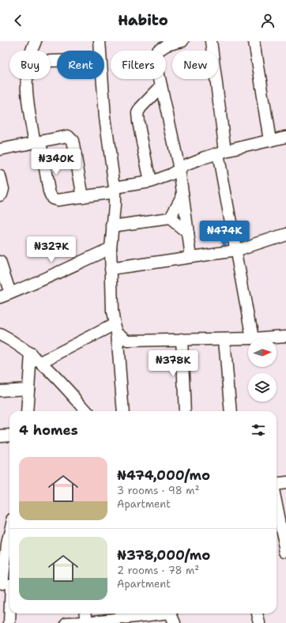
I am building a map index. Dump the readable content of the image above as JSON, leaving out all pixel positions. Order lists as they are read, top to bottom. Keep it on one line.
{"north":"right","page":{"header":"Habito","chip":["Buy","Rent","Filters","New"],"price":["₦340K","₦474K","₦327K","₦378K"],"heading":"4 homes","list":[{"name":"₦474,000/mo","note":"3 rooms · 98 m² · Apartment"},{"name":"₦378,000/mo","note":"2 rooms · 78 m² · Apartment"}]}}
